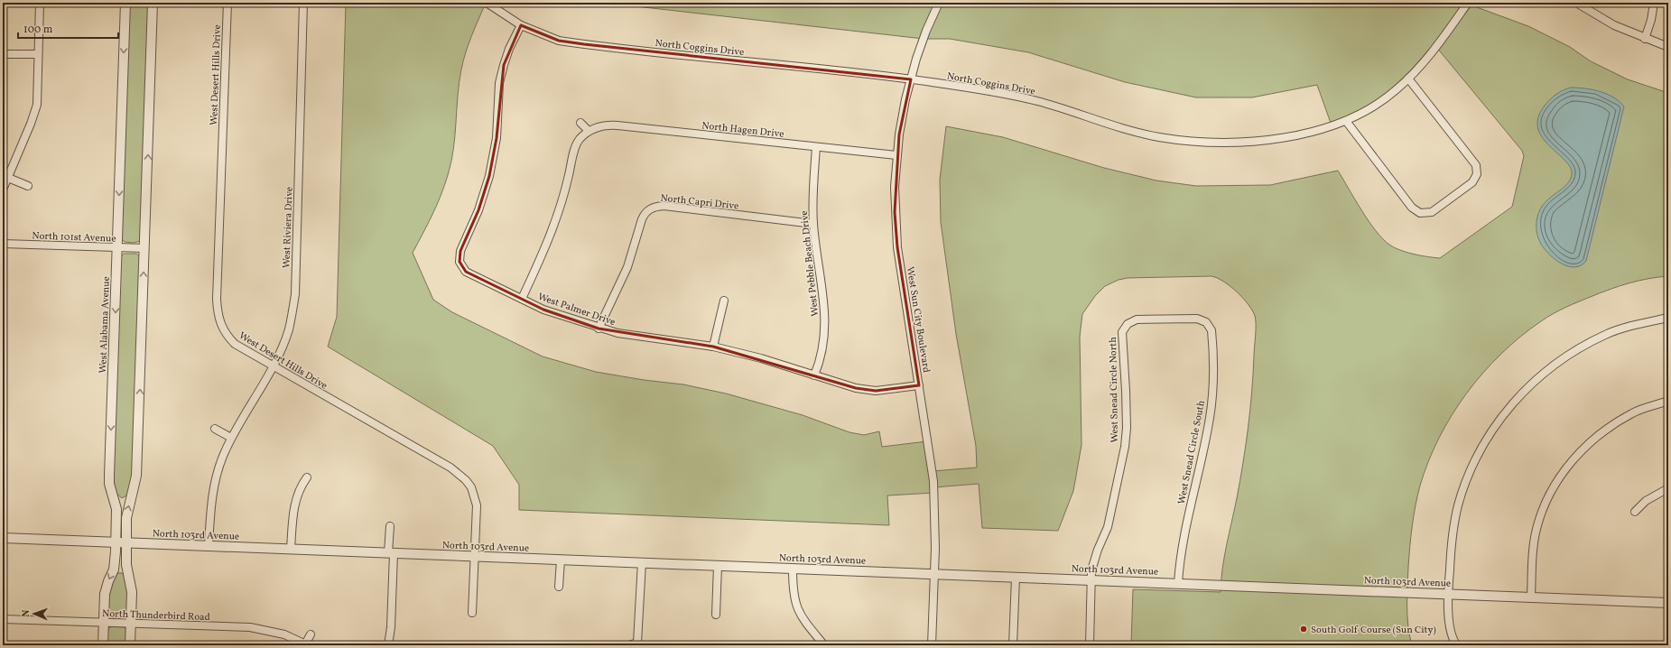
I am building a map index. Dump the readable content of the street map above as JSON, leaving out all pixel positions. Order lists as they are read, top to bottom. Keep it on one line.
{"streets":{"street":["North Coggins Drive","West Desert Hills Drive","North Hagen Drive","North Capri Drive","West Riviera Drive","North 101st Avenue","West Pebble Beach Drive","West Palmer Drive","West Sun City Boulevard","West Alabama Avenue","West Snead Circle North","West Snead Circle South","North 103rd Avenue","North Thunderbird Road"]},"crossings":[["North Coggins Drive","West Palmer Drive"],["North Coggins Drive","West Sun City Boulevard"],["West Desert Hills Drive","West Riviera Drive"],["West Desert Hills Drive","North 103rd Avenue"],["North Hagen Drive","West Pebble Beach Drive"],["North Hagen Drive","West Sun City Boulevard"],["North Capri Drive","West Pebble Beach Drive"],["North Capri Drive","West Palmer Drive"],["West Riviera Drive","North 103rd Avenue"],["North 101st Avenue","West Alabama Avenue"],["West Pebble Beach Drive","West Palmer Drive"],["West Palmer Drive","West Sun City Boulevard"],["West Sun City Boulevard","North 103rd Avenue"],["West Alabama Avenue","North 103rd Avenue"],["West Alabama Avenue","North Thunderbird Road"],["West Snead Circle North","West Snead Circle South"],["West Snead Circle North","North 103rd Avenue"],["West Snead Circle South","North 103rd Avenue"]],"places":["South Golf Course (Sun City)"],"scale_bar":"100 m","north":"left"}
